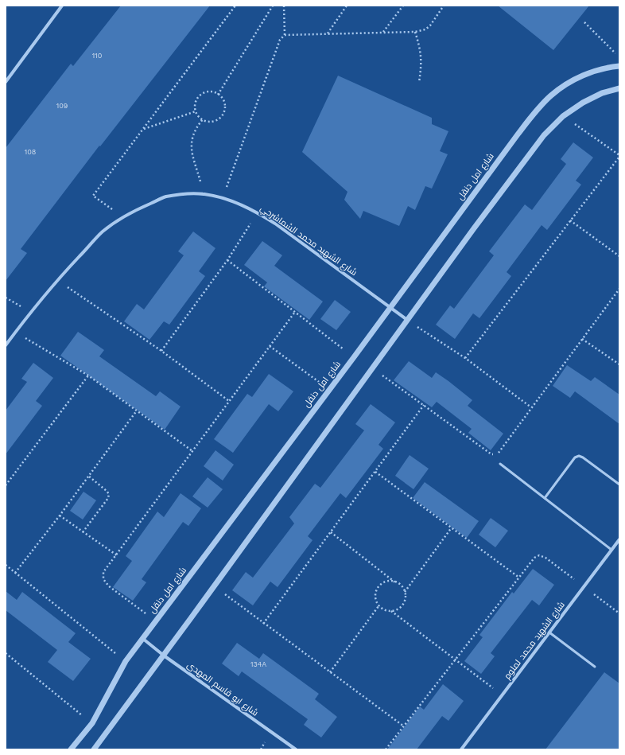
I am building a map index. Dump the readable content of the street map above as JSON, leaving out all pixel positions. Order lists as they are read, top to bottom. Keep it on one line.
{"streets":{"street":["شارع امل دنقل","شارع الشهيد محمد الشماشرجي","شارع الشهيد محمد لملوم","شارع ابو قاسم المهدى"]},"crossings":[["شارع امل دنقل","شارع الشهيد محمد الشماشرجي"],["شارع امل دنقل","شارع ابو قاسم المهدى"]],"house_numbers":["110","109","108","134A"]}
